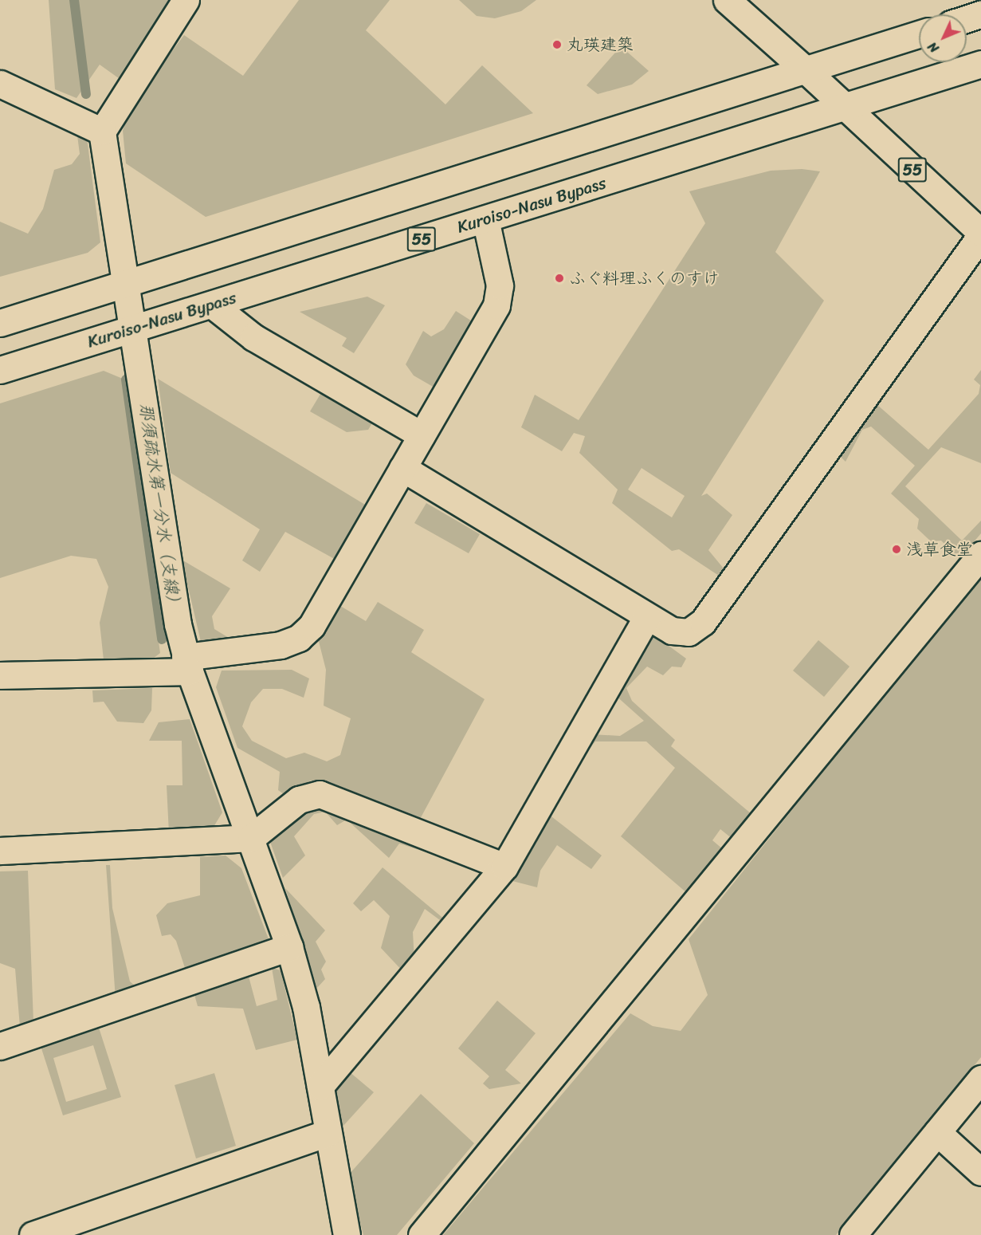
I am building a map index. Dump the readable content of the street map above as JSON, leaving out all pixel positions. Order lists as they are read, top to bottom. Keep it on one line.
{"streets":{"street":["55","Kuroiso-Nasu Bypass"]},"crossings":[["55","Kuroiso-Nasu Bypass"]],"water":["那須疏水第一分水（支線）"],"places":["丸瑛建築","ふぐ料理ふくのすけ","浅草食堂"],"north":"bottom left"}
